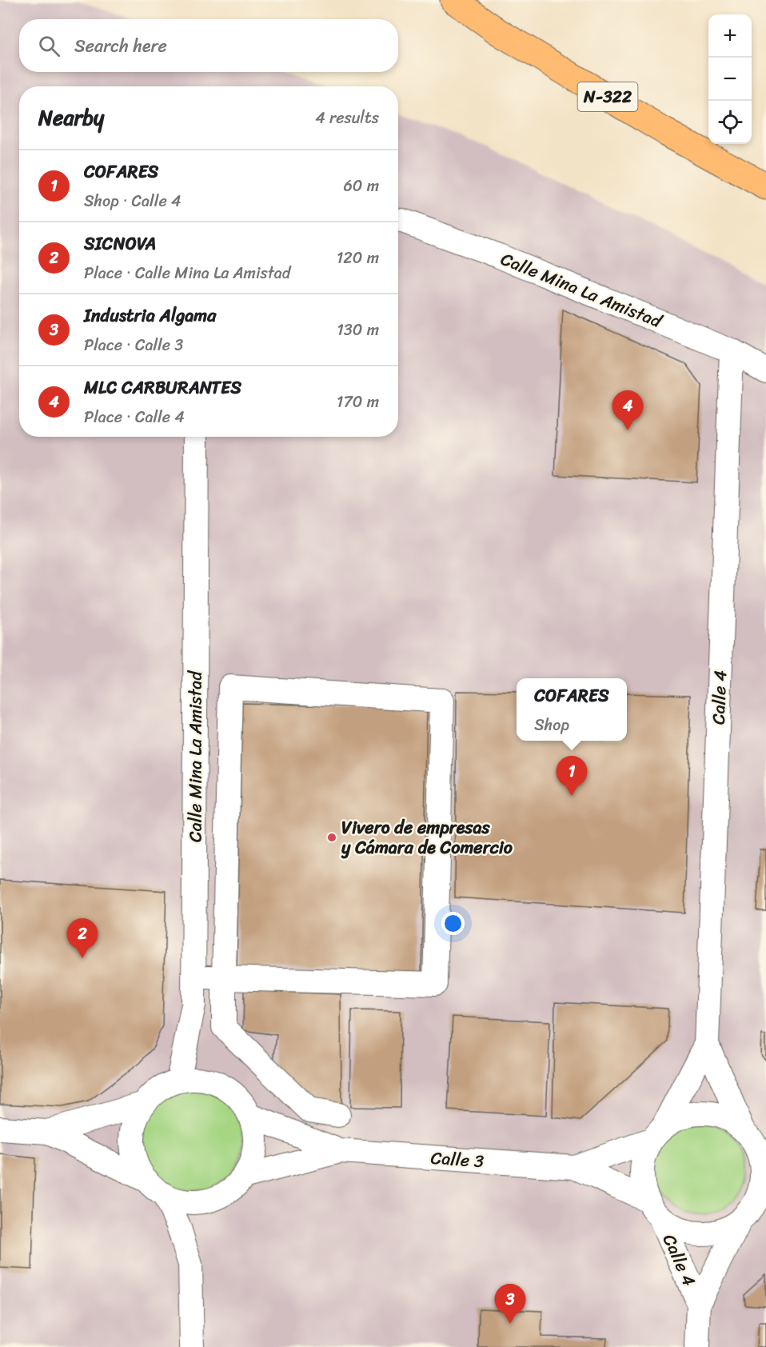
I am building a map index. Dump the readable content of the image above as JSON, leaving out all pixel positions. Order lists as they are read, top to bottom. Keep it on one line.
{"streets":{"highway":["N-322"],"street":["Calle Mina La Amistad","Calle 4","Calle 3"]},"crossings":[["Calle Mina La Amistad","Calle 4"],["Calle Mina La Amistad","Calle 3"],["Calle 4","Calle 3"]],"places":["Vivero de empresas y Cámara de Comercio"],"page":{"map_buttons":["+","−"],"search":"Search here","heading":["Nearby","4 results"],"list":[{"mark":"1","name":"COFARES","note":"Shop · Calle 4","value":"60 m"},{"mark":"2","name":"SICNOVA","note":"Place · Calle Mina La Amistad","value":"120 m"},{"mark":"3","name":"Industria Algama","note":"Place · Calle 3","value":"130 m"},{"mark":"4","name":"MLC CARBURANTES","note":"Place · Calle 4","value":"170 m"}],"pins":["4","1","2","3"],"popup":["COFARES","Shop"]}}
